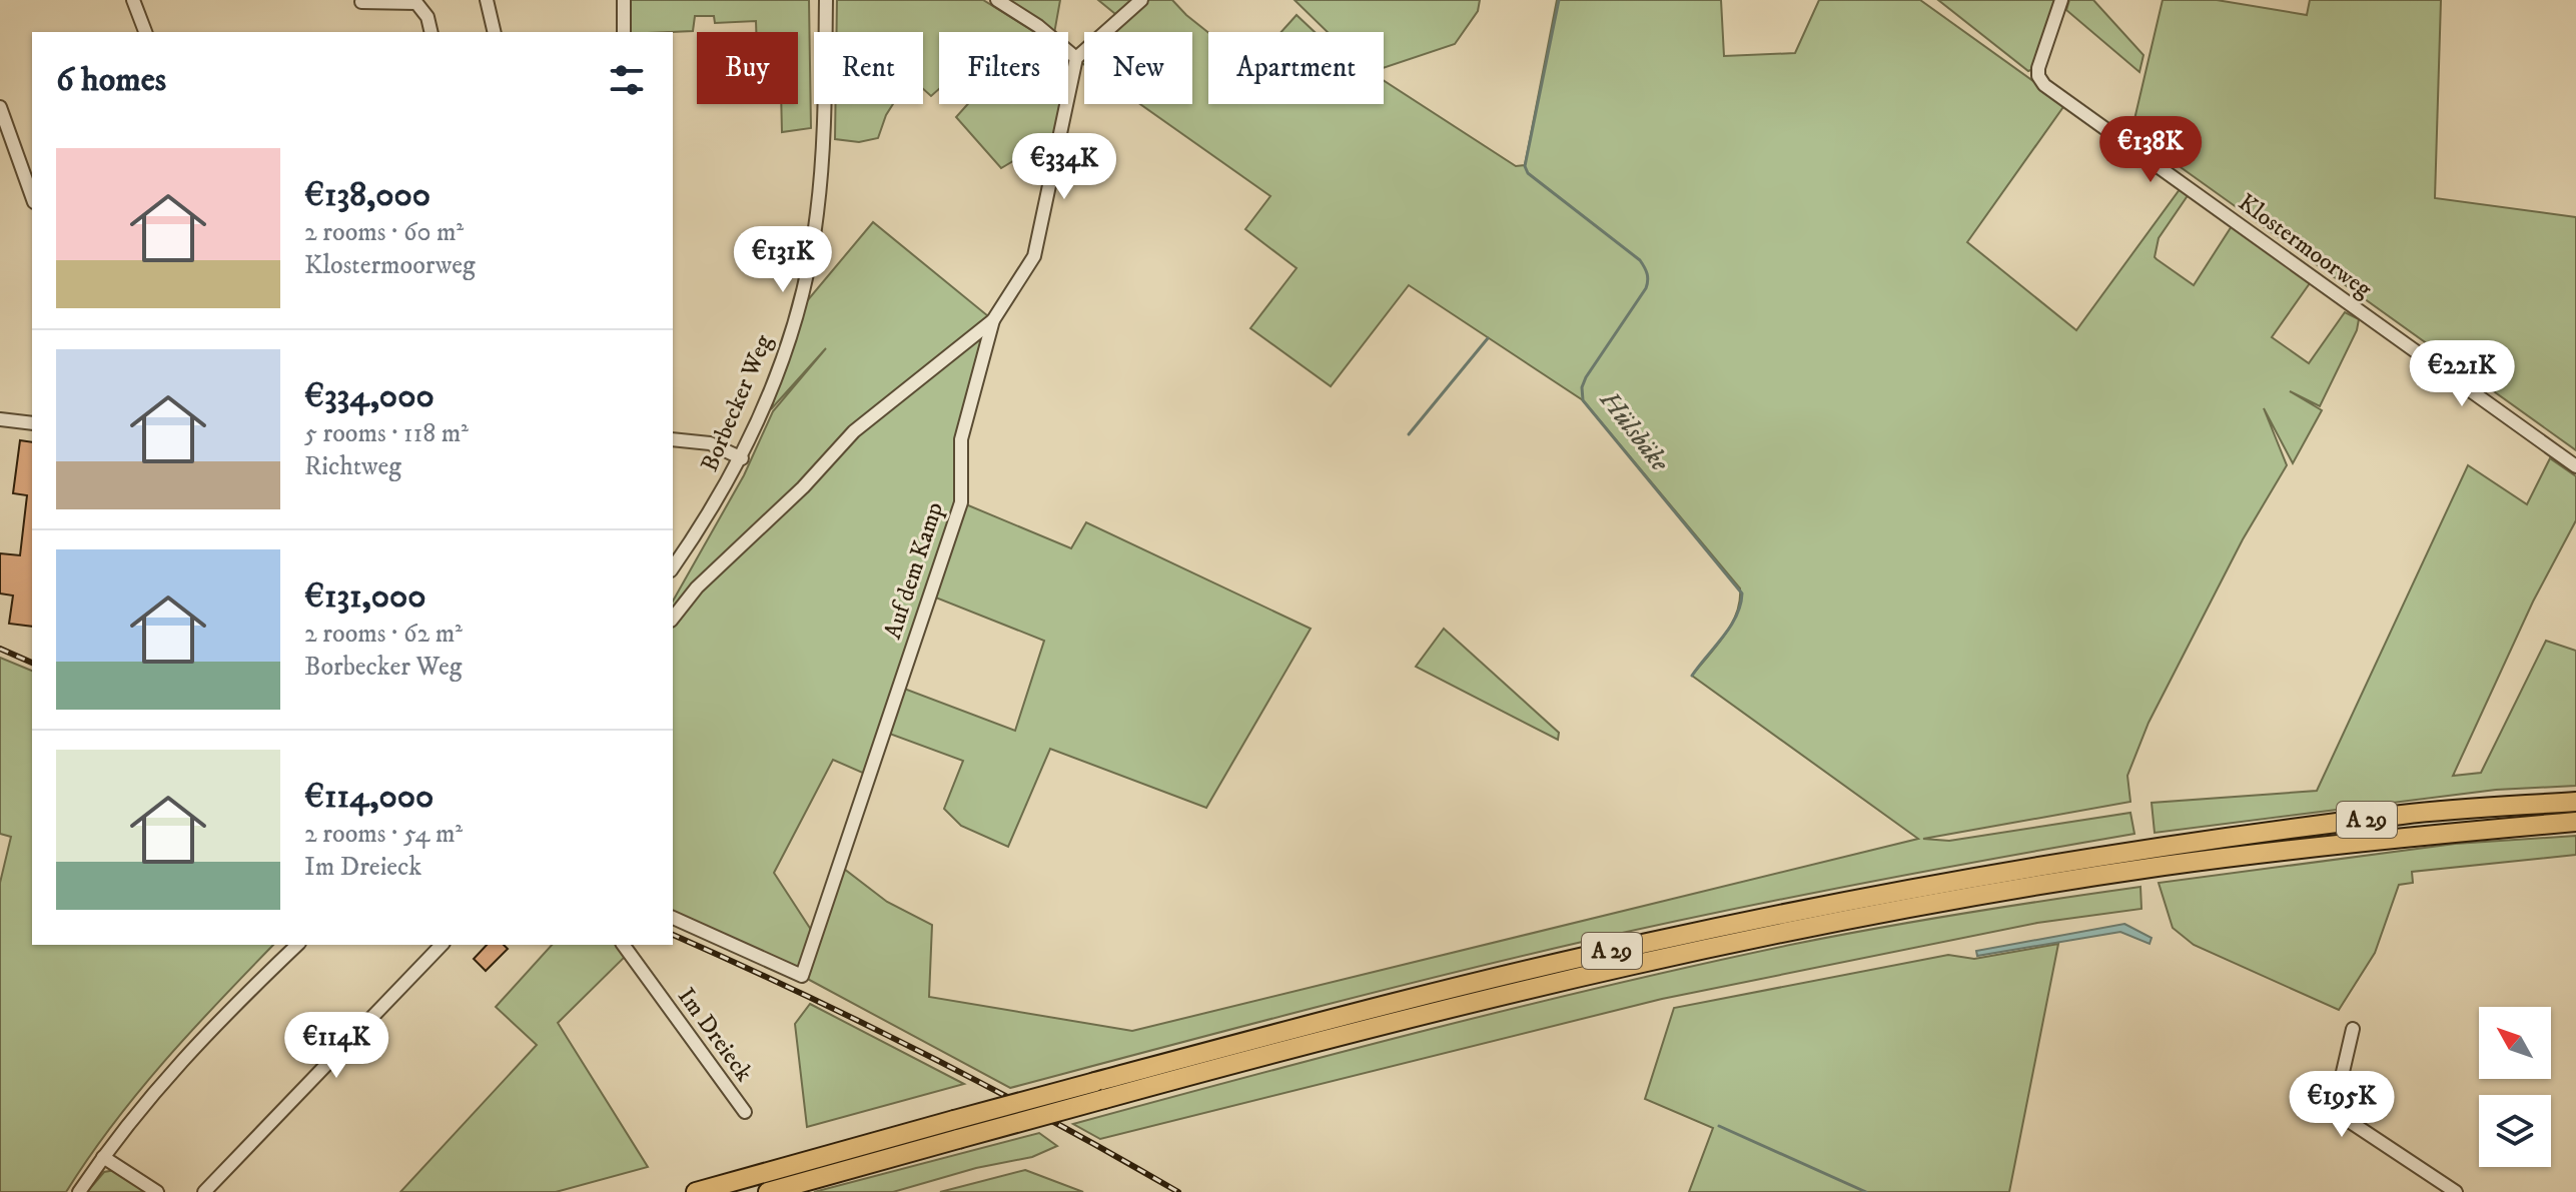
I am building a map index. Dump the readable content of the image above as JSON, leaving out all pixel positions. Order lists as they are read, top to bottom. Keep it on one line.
{"streets":{"highway":["A 29"],"street":["Klostermoorweg","Borbecker Weg","Auf dem Kamp","Im Dreieck"]},"water":["Hülsbäke"],"north":"top left","page":{"chip":["Buy","Rent","Filters","New","Apartment"],"heading":"6 homes","price":["€138K","€334K","€131K","€221K","€114K","€195K"],"list":[{"name":"€138,000","note":"2 rooms · 60 m² · Klostermoorweg"},{"name":"€334,000","note":"5 rooms · 118 m² · Richtweg"},{"name":"€131,000","note":"2 rooms · 62 m² · Borbecker Weg"},{"name":"€114,000","note":"2 rooms · 54 m² · Im Dreieck"}]}}
